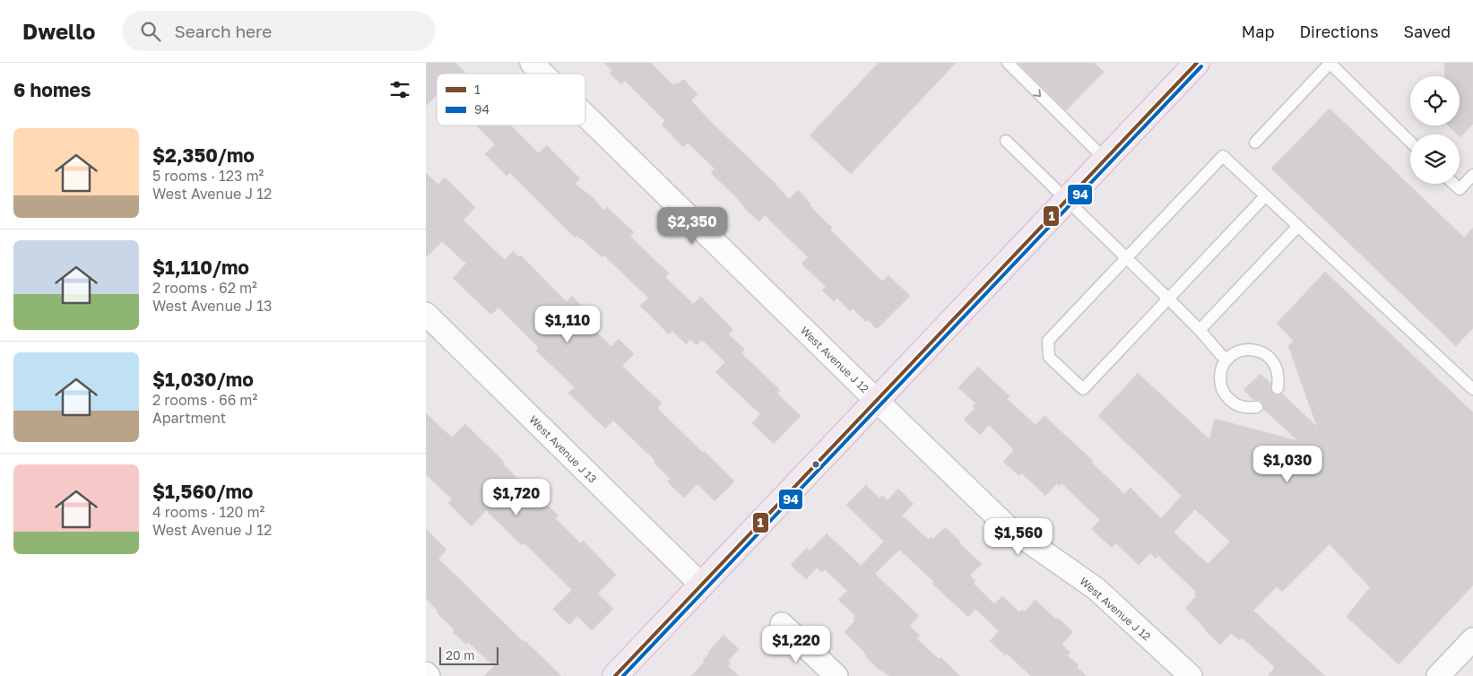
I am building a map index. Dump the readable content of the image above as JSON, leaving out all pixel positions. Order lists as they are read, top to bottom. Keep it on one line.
{"streets":{"street":["West Avenue J 12","West Avenue J 13"]},"lines":["transit line 1","transit line 94"],"legend":["1","94"],"scale_bar":"20 m","page":{"header":"Dwello","search":"Search here","nav":["Map","Directions","Saved"],"heading":"6 homes","list":[{"name":"$2,350/mo","note":"5 rooms · 123 m² · West Avenue J 12"},{"name":"$1,110/mo","note":"2 rooms · 62 m² · West Avenue J 13"},{"name":"$1,030/mo","note":"2 rooms · 66 m² · Apartment"},{"name":"$1,560/mo","note":"4 rooms · 120 m² · West Avenue J 12"}],"price":["$2,350","$1,110","$1,030","$1,720","$1,560","$1,220"],"scale":"20 m"}}
